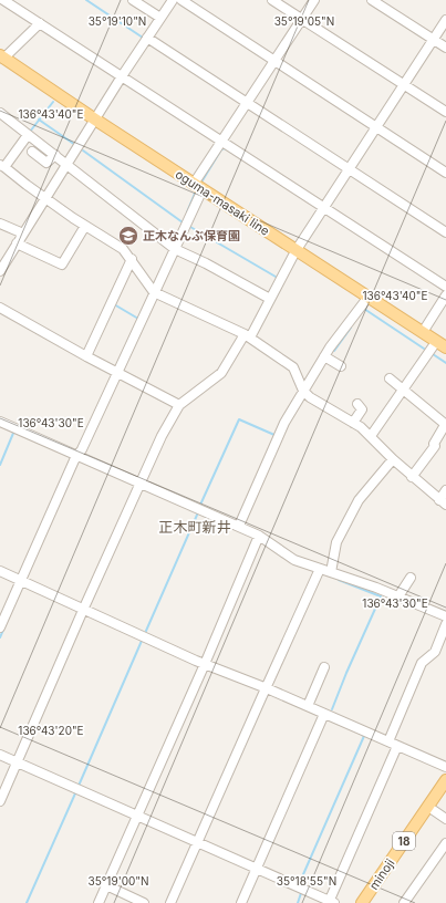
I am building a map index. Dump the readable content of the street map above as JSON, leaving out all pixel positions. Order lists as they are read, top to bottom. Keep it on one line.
{"streets":{"main road":["oguma-masaki line","18","minoji"]},"districts":["正木町新井"],"places":{"school or university":["正木なんぶ保育園"]},"coordinates":["35°19'10\"N","35°19'05\"N","136°43'40\"E","136°43'30\"E","136°43'20\"E","35°19'00\"N","35°18'55\"N"]}
